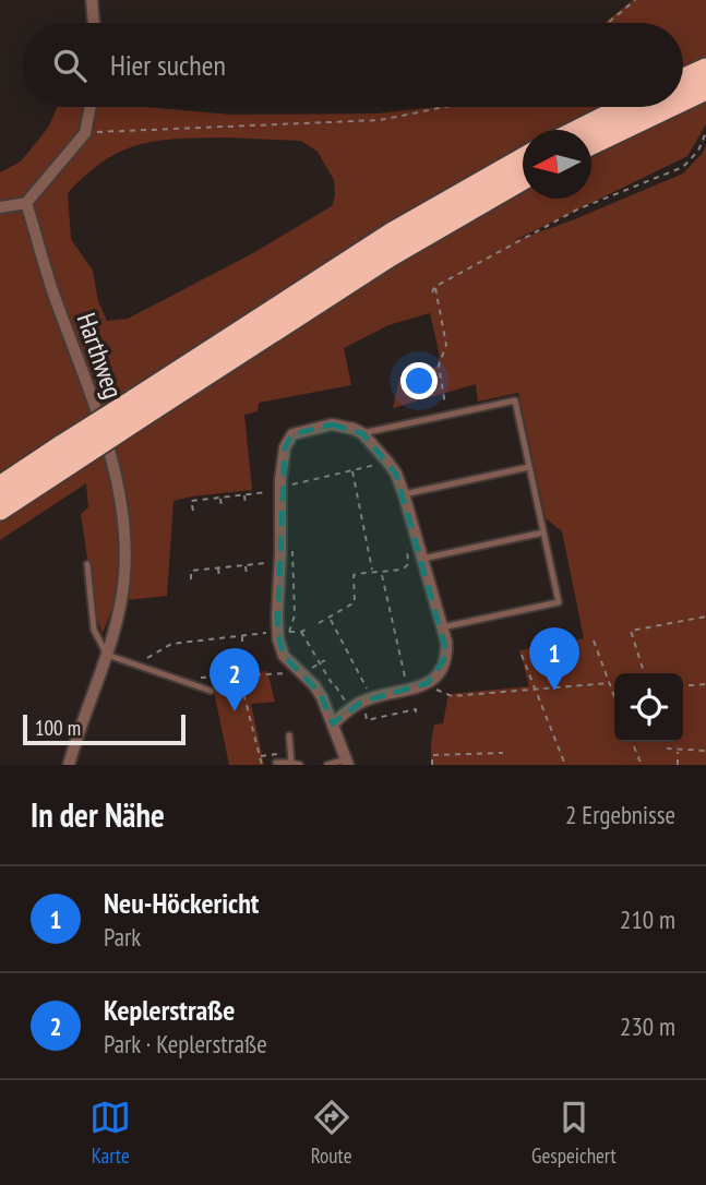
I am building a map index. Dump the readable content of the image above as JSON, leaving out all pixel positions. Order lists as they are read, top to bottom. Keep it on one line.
{"streets":{"street":["Harthweg"]},"scale_bar":"100 m","north":"left","page":{"search":"Hier suchen","pins":["1","2"],"scale":"100 m","heading":["In der Nähe","2 Ergebnisse"],"list":[{"mark":"1","name":"Neu-Höckericht","note":"Park","value":"210 m"},{"mark":"2","name":"Keplerstraße","note":"Park · Keplerstraße","value":"230 m"}],"nav":["Karte","Route","Gespeichert"]}}
